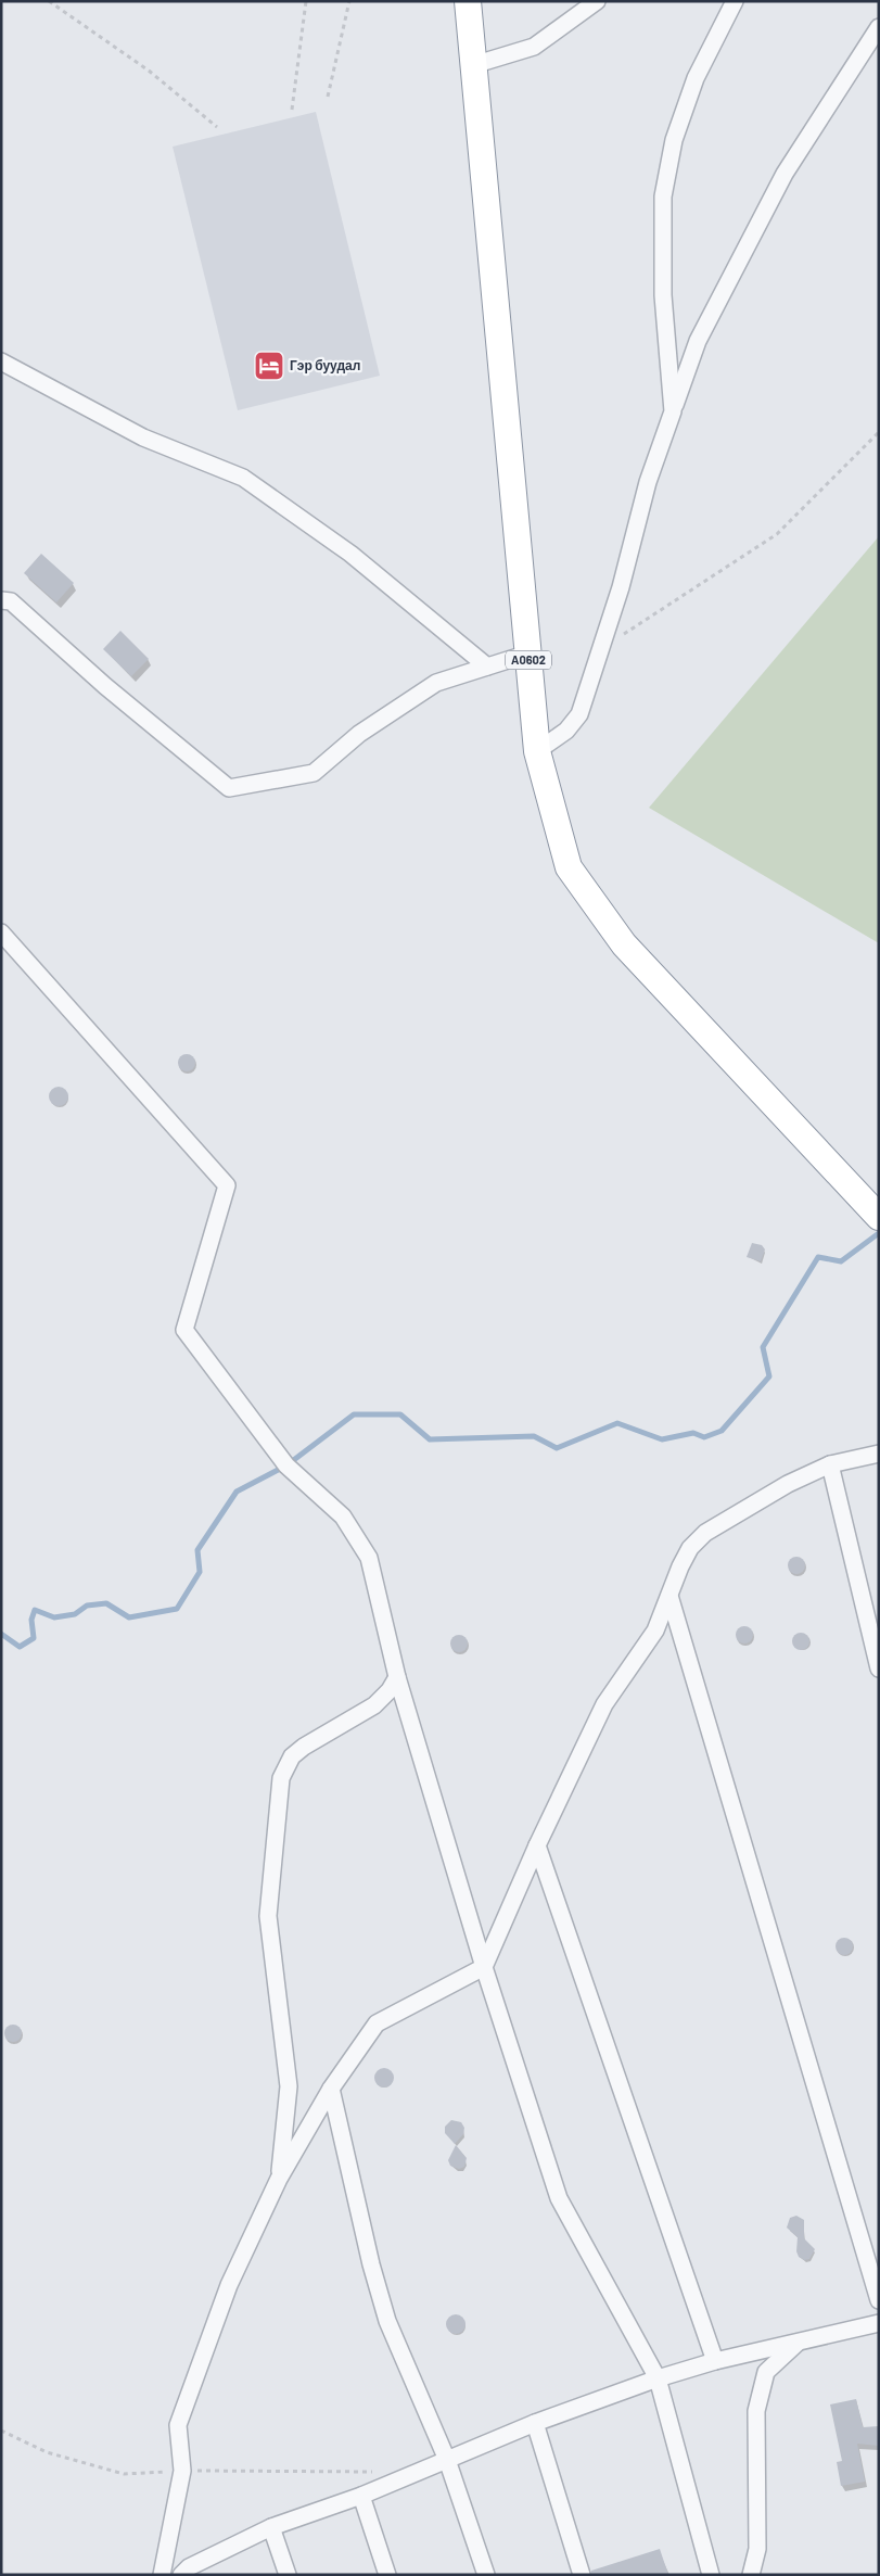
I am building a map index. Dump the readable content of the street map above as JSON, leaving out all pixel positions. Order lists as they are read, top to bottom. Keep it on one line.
{"streets":{"highway":["A0602"]},"places":{"hotel":["Гэр буудал"]}}
